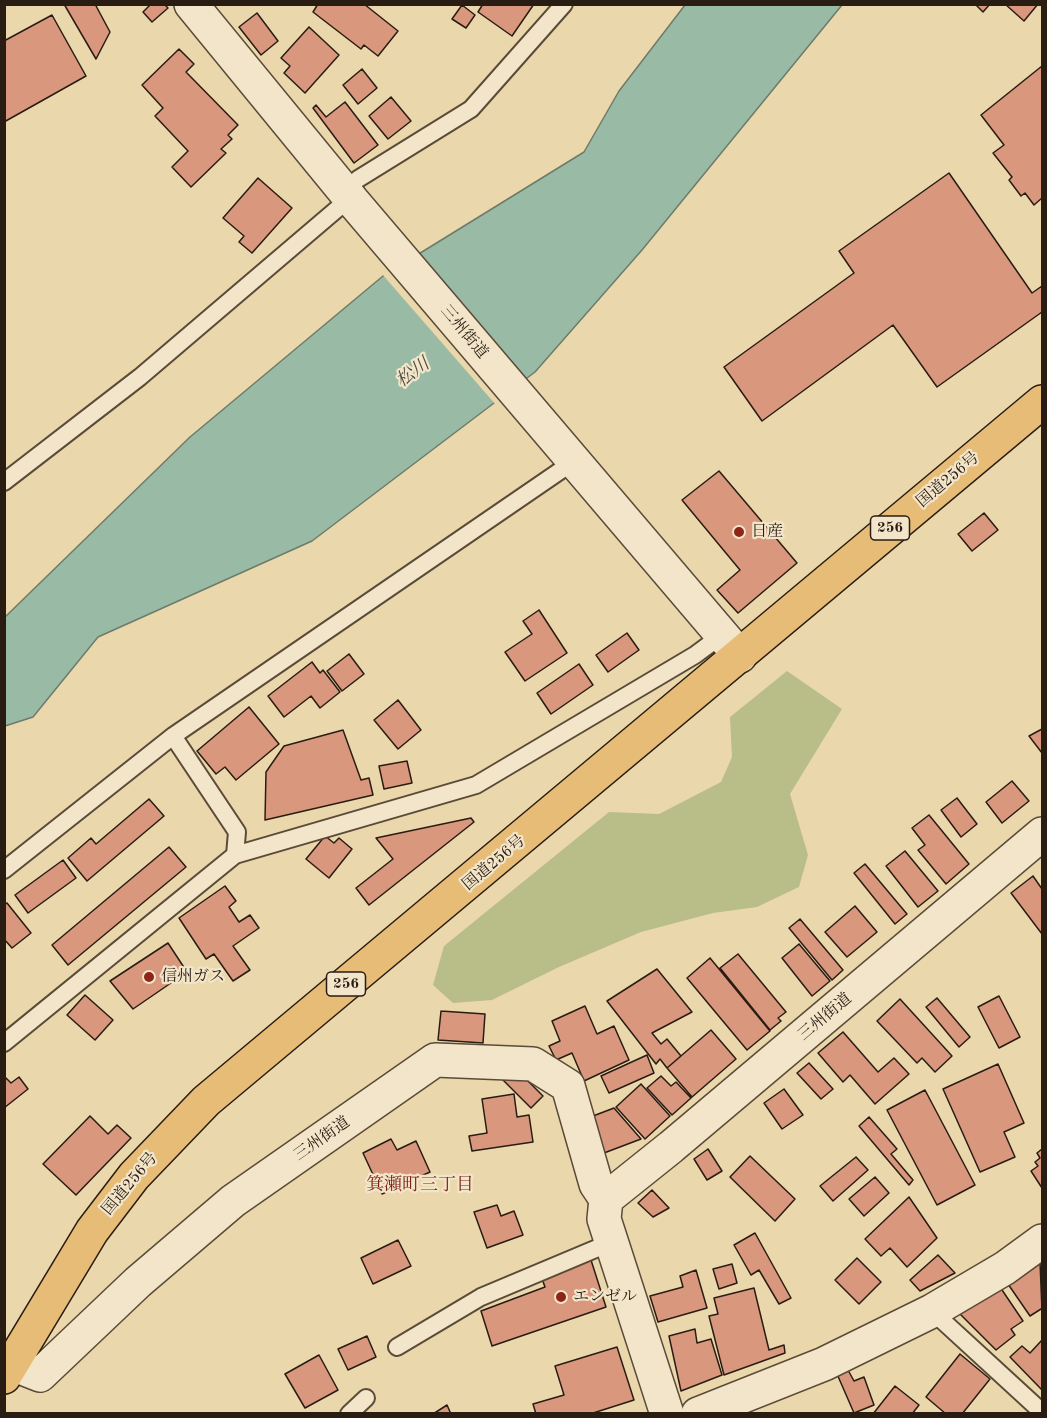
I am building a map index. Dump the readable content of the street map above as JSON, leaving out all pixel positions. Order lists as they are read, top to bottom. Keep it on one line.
{"streets":{"highway":["国道256号","256"],"street":["三州街道"]},"crossings":[["三州街道","国道256号"]],"districts":["箕瀬町三丁目"],"water":["松川"],"places":["日産","信州ガス","エンゼル"]}
